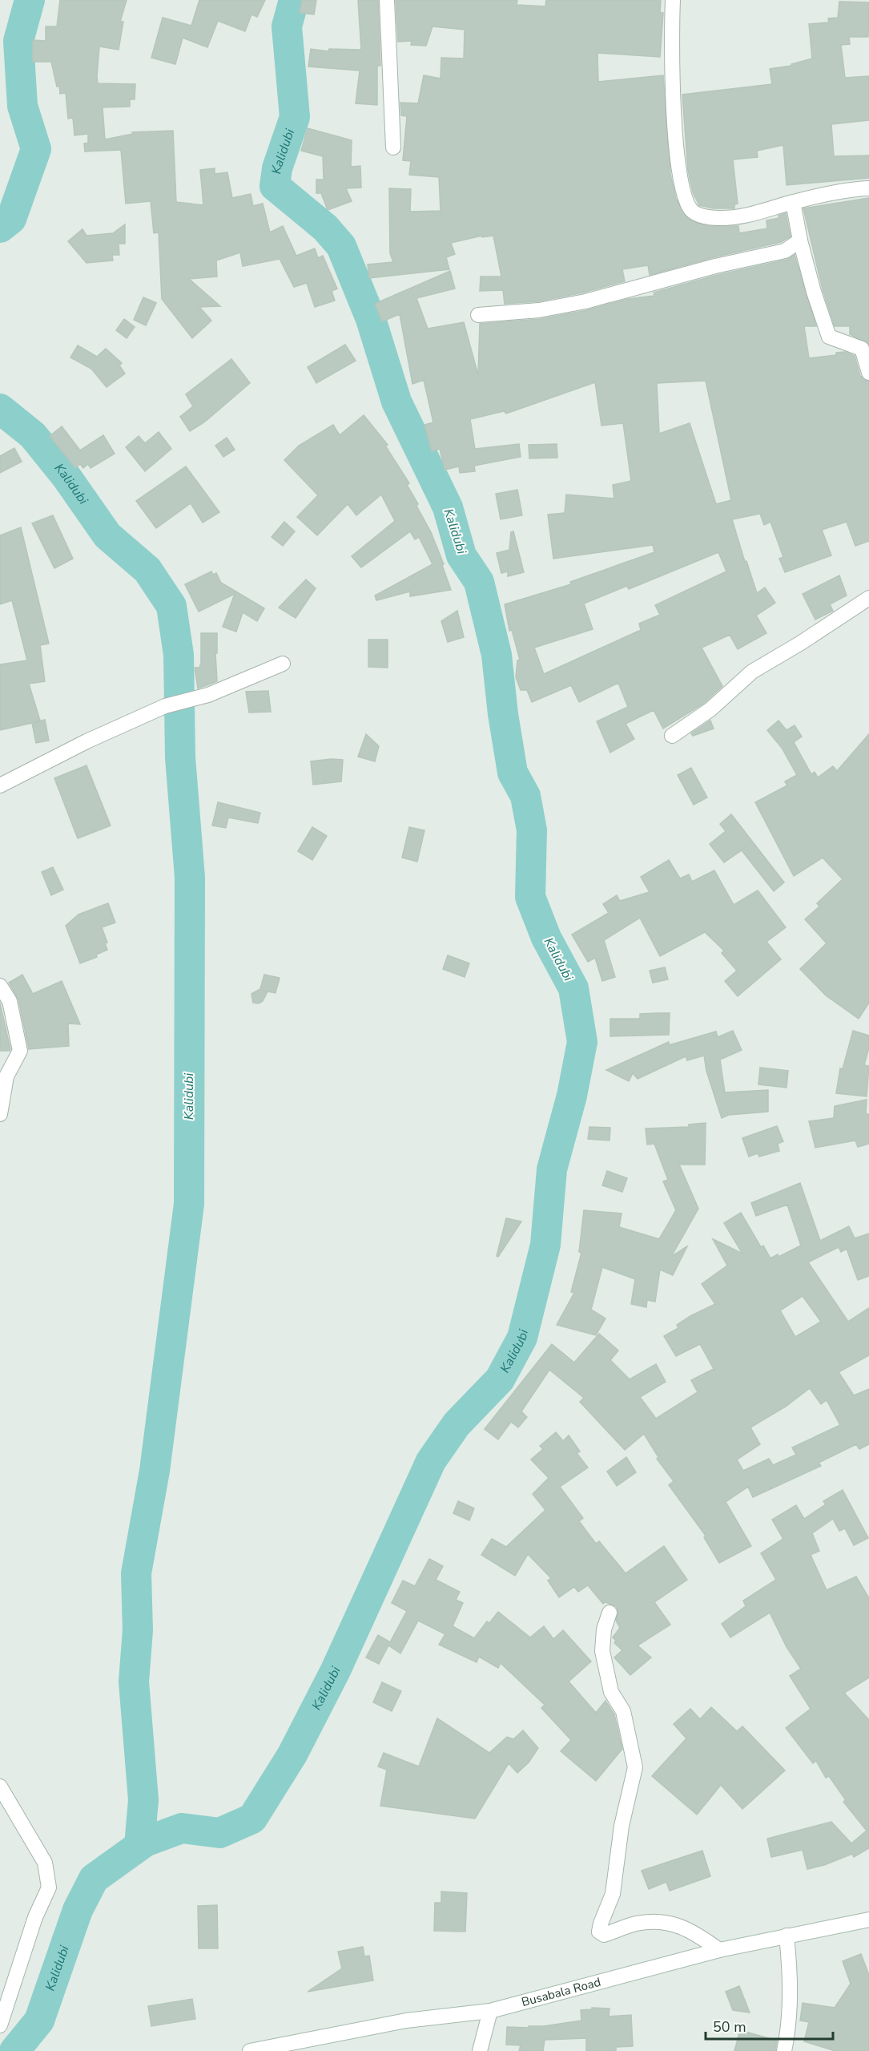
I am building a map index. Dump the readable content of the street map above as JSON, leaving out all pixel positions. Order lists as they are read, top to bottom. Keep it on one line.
{"streets":{"street":["Busabala Road"]},"water":["Kalidubi"],"scale_bar":"50 m"}
